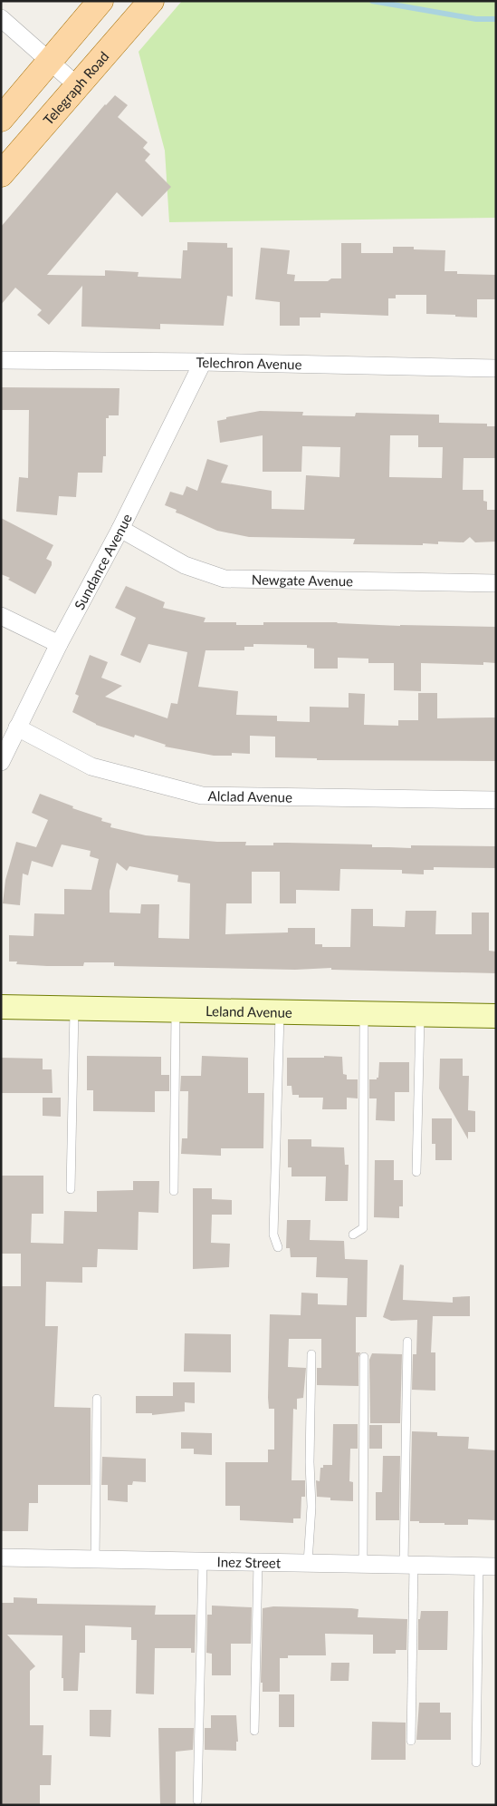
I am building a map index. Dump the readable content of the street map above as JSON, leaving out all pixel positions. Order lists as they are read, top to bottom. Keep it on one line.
{"streets":{"main road":["Telegraph Road"],"street":["Telechron Avenue","Sundance Avenue","Newgate Avenue","Alclad Avenue","Leland Avenue","Inez Street"]},"crossings":[["Telechron Avenue","Sundance Avenue"],["Sundance Avenue","Newgate Avenue"],["Sundance Avenue","Alclad Avenue"]]}
